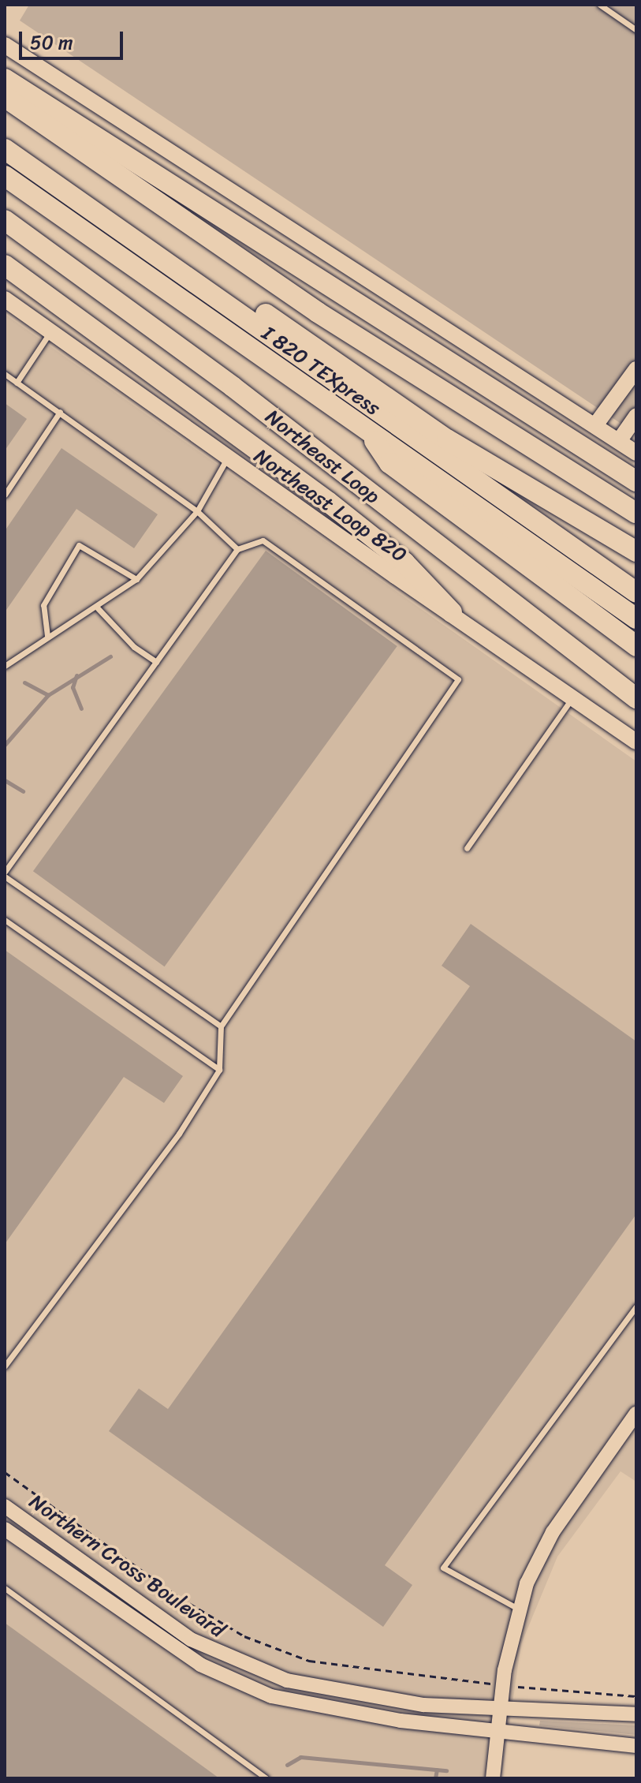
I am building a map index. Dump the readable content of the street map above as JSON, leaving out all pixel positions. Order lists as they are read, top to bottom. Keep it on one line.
{"streets":{"highway":["I 820 TEXpress","Northeast Loop"],"main road":["Northeast Loop 820"],"street":["Northern Cross Boulevard"]},"scale_bar":"50 m"}
